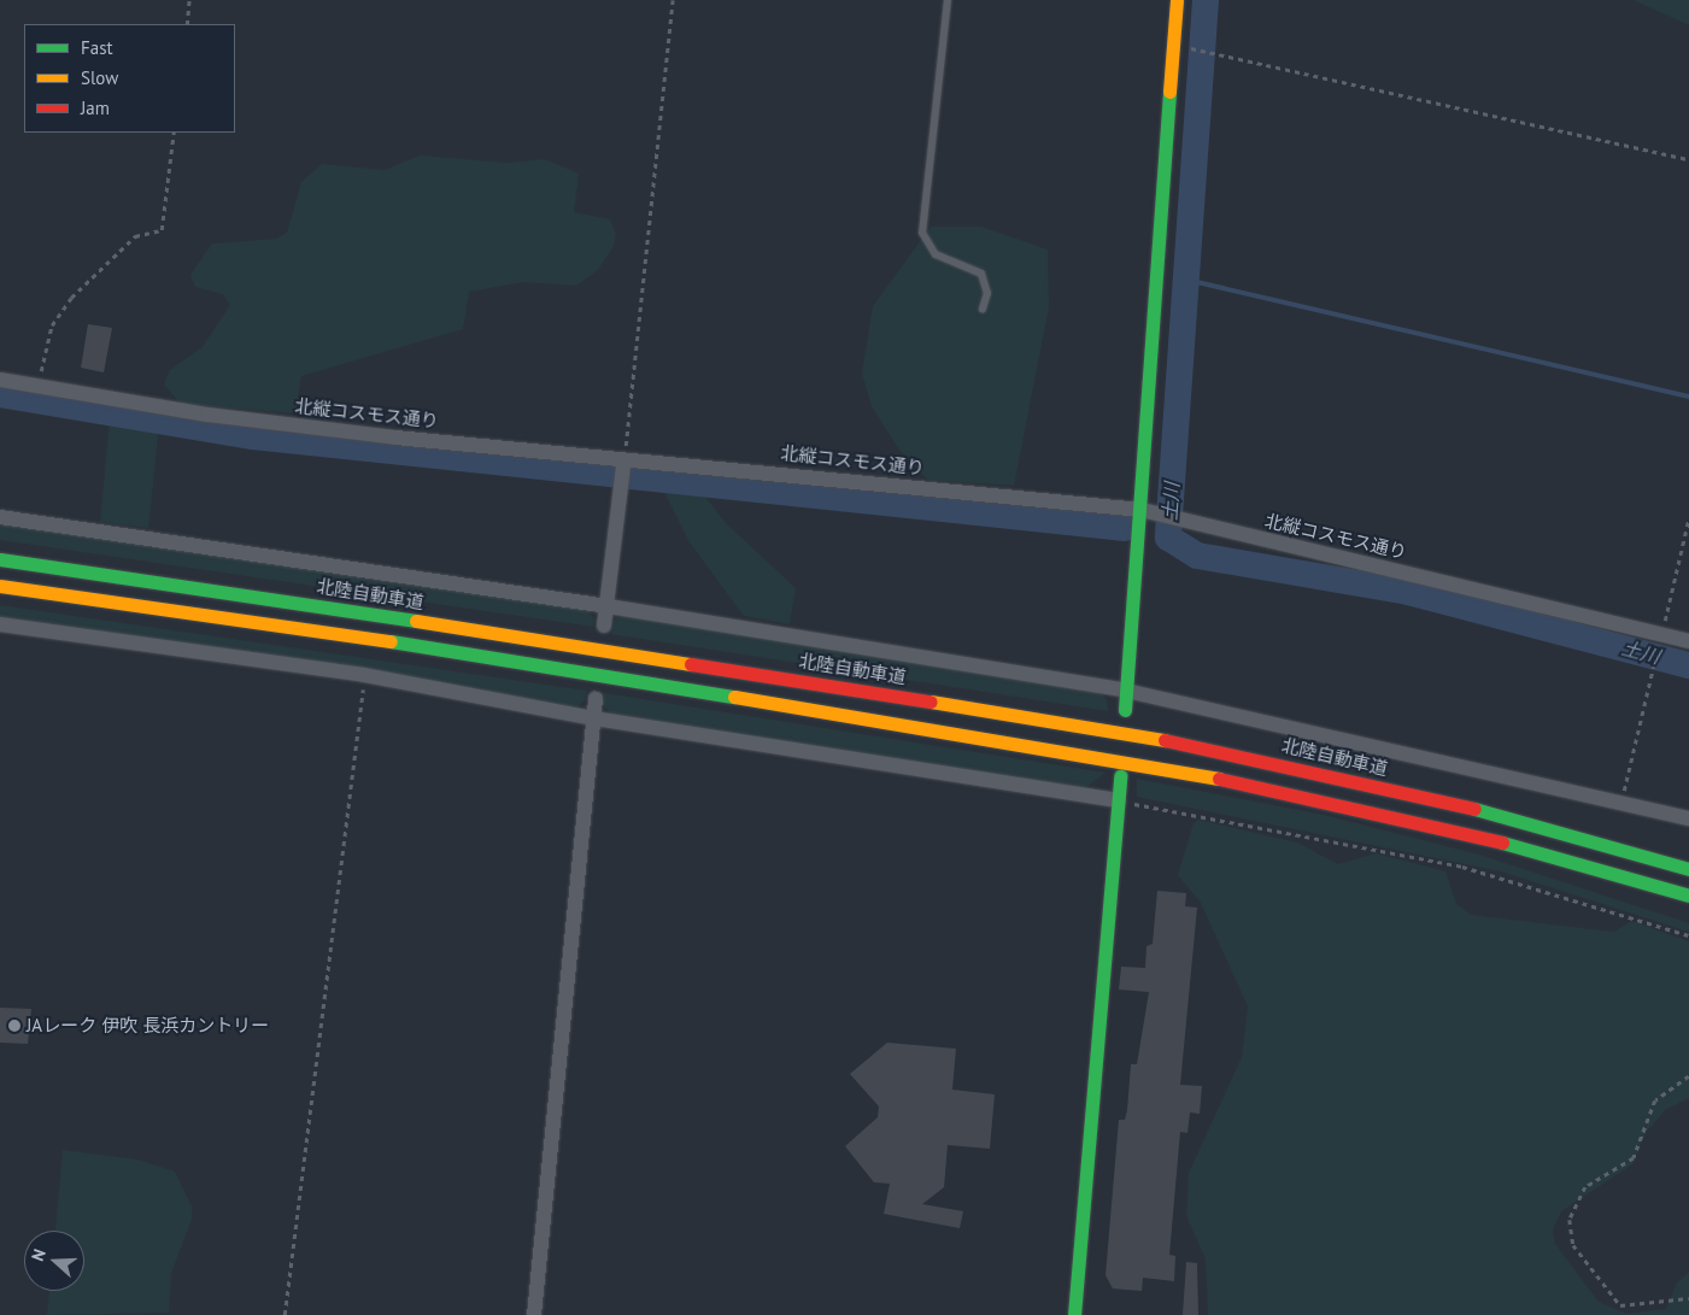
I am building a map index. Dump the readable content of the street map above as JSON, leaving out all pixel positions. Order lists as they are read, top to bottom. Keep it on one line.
{"streets":{"main road":["北陸自動車道"],"street":["北縦コスモス通り"]},"water":["土川"],"places":["JAレーク 伊吹 長浜カントリー"],"legend":["Fast","Slow","Jam"],"north":"left"}
